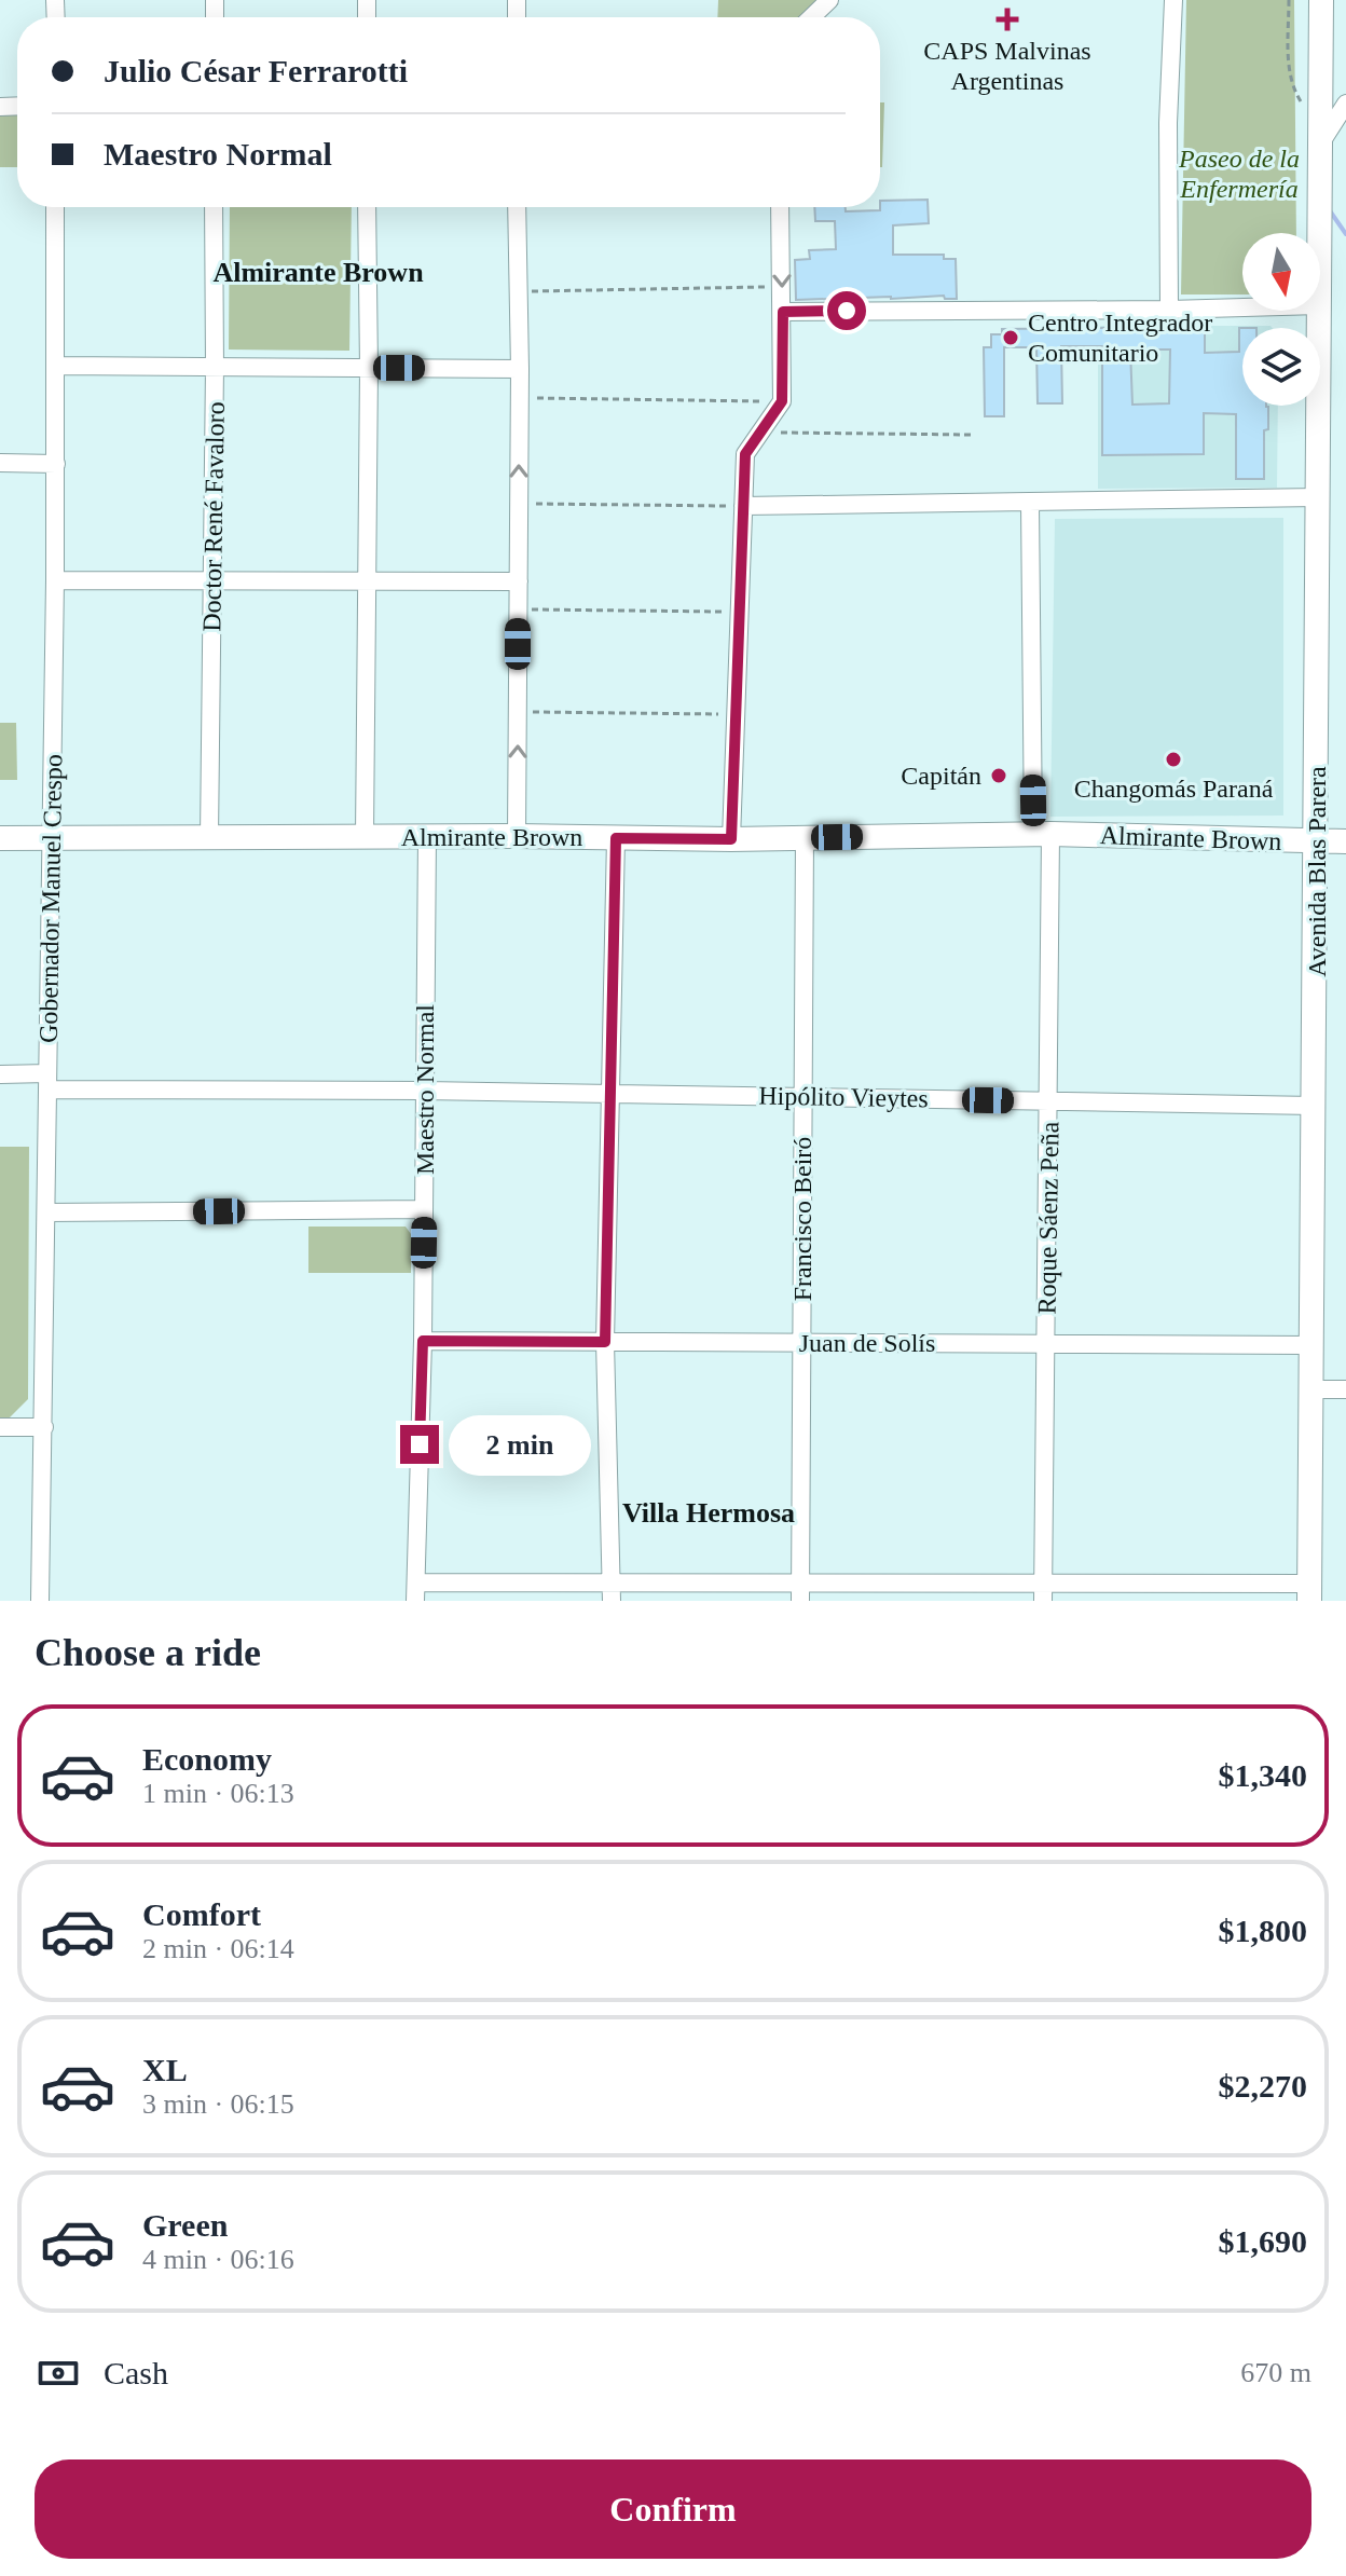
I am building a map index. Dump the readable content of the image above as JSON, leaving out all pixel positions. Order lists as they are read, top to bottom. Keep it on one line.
{"streets":{"main road":["Almirante Brown","Avenida Blas Parera"],"street":["Doctor René Favaloro","Gobernador Manuel Crespo","Maestro Normal","Hipólito Vieytes","Roque Sáenz Peña","Francisco Beiró","Juan de Solís"]},"crossings":[["Doctor René Favaloro","Almirante Brown"],["Almirante Brown","Avenida Blas Parera"],["Almirante Brown","Gobernador Manuel Crespo"],["Almirante Brown","Maestro Normal"],["Almirante Brown","Roque Sáenz Peña"],["Almirante Brown","Francisco Beiró"],["Avenida Blas Parera","Hipólito Vieytes"],["Avenida Blas Parera","Juan de Solís"],["Gobernador Manuel Crespo","Hipólito Vieytes"],["Maestro Normal","Hipólito Vieytes"],["Maestro Normal","Juan de Solís"],["Hipólito Vieytes","Roque Sáenz Peña"],["Hipólito Vieytes","Francisco Beiró"],["Roque Sáenz Peña","Juan de Solís"],["Francisco Beiró","Juan de Solís"]],"districts":["Almirante Brown","Villa Hermosa"],"parks":["Paseo de la Enfermería"],"places":{"health":["CAPS Malvinas Argentinas"],"other":["Centro Integrador Comunitario","Changomás Paraná","Capitán"]},"north":"bottom","page":{"banner":["Julio César Ferrarotti","Maestro Normal"],"bubble":"2 min","heading":"Choose a ride","list":[{"name":"Economy","note":"1 min · 06:13","value":"$1,340"},{"name":"Comfort","note":"2 min · 06:14","value":"$1,800"},{"name":"XL","note":"3 min · 06:15","value":"$2,270"},{"name":"Green","note":"4 min · 06:16","value":"$1,690"}],"pay":["Cash","670 m"],"buttons":"Confirm"}}
